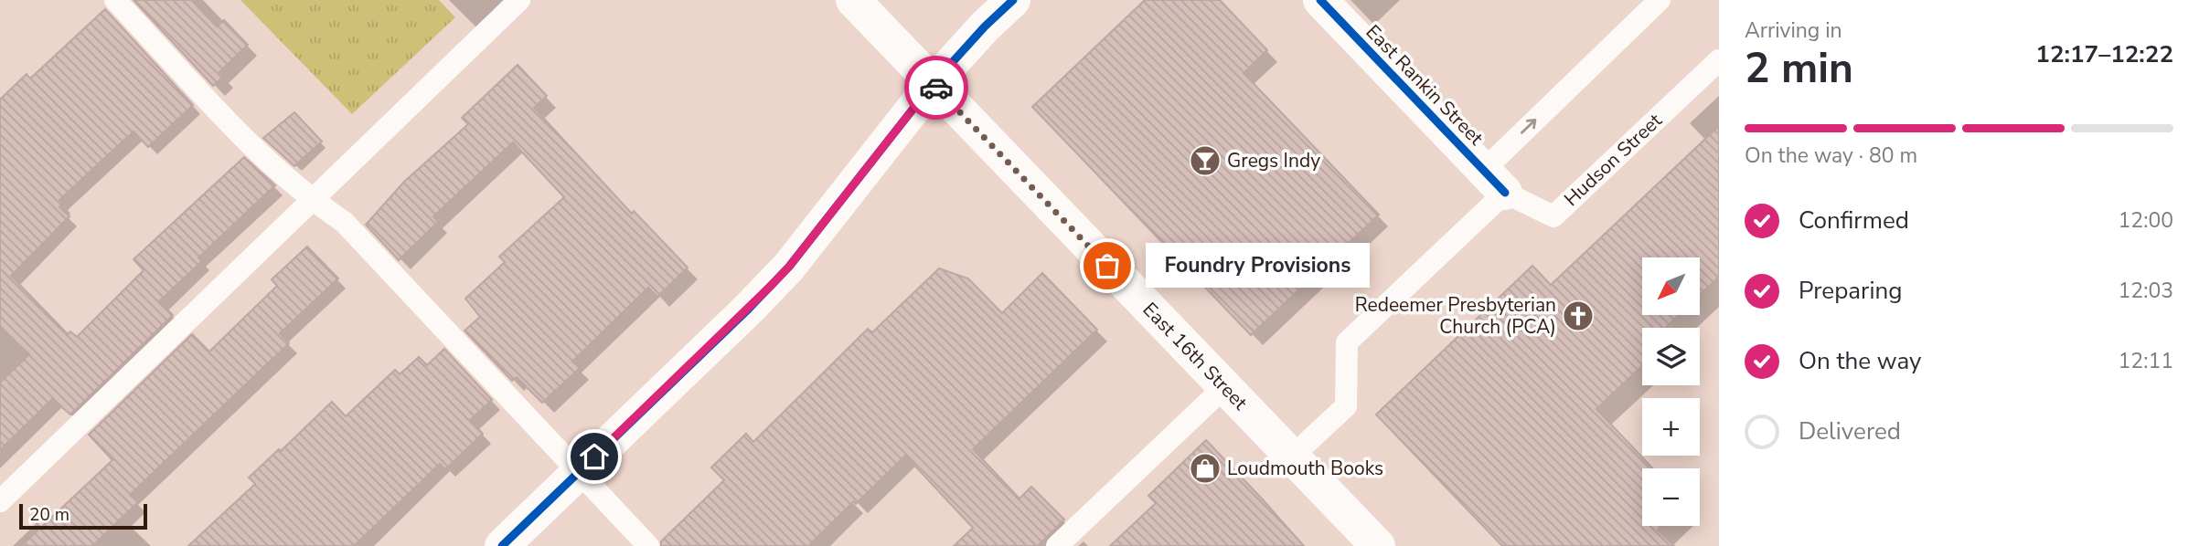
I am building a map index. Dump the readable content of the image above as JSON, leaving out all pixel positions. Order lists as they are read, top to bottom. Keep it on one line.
{"streets":{"main road":["East Rankin Street","East 16th Street"],"lane":["Hudson Street"]},"crossings":[["East Rankin Street","Hudson Street"]],"places":{"bar":["Gregs Indy"],"other":["Foundry Provisions"],"church":["Redeemer Presbyterian Church (PCA)"],"shop":["Loudmouth Books"]},"scale_bar":"20 m","north":"bottom left","page":{"heading":["2 min","Arriving in","12:17–12:22"],"bar":"On the way · 80 m","list":[["Confirmed","12:00"],["Preparing","12:03"],["On the way","12:11"],"Delivered"],"bubble":"Foundry Provisions","map_buttons":["+","−"],"scale":"20 m"}}
